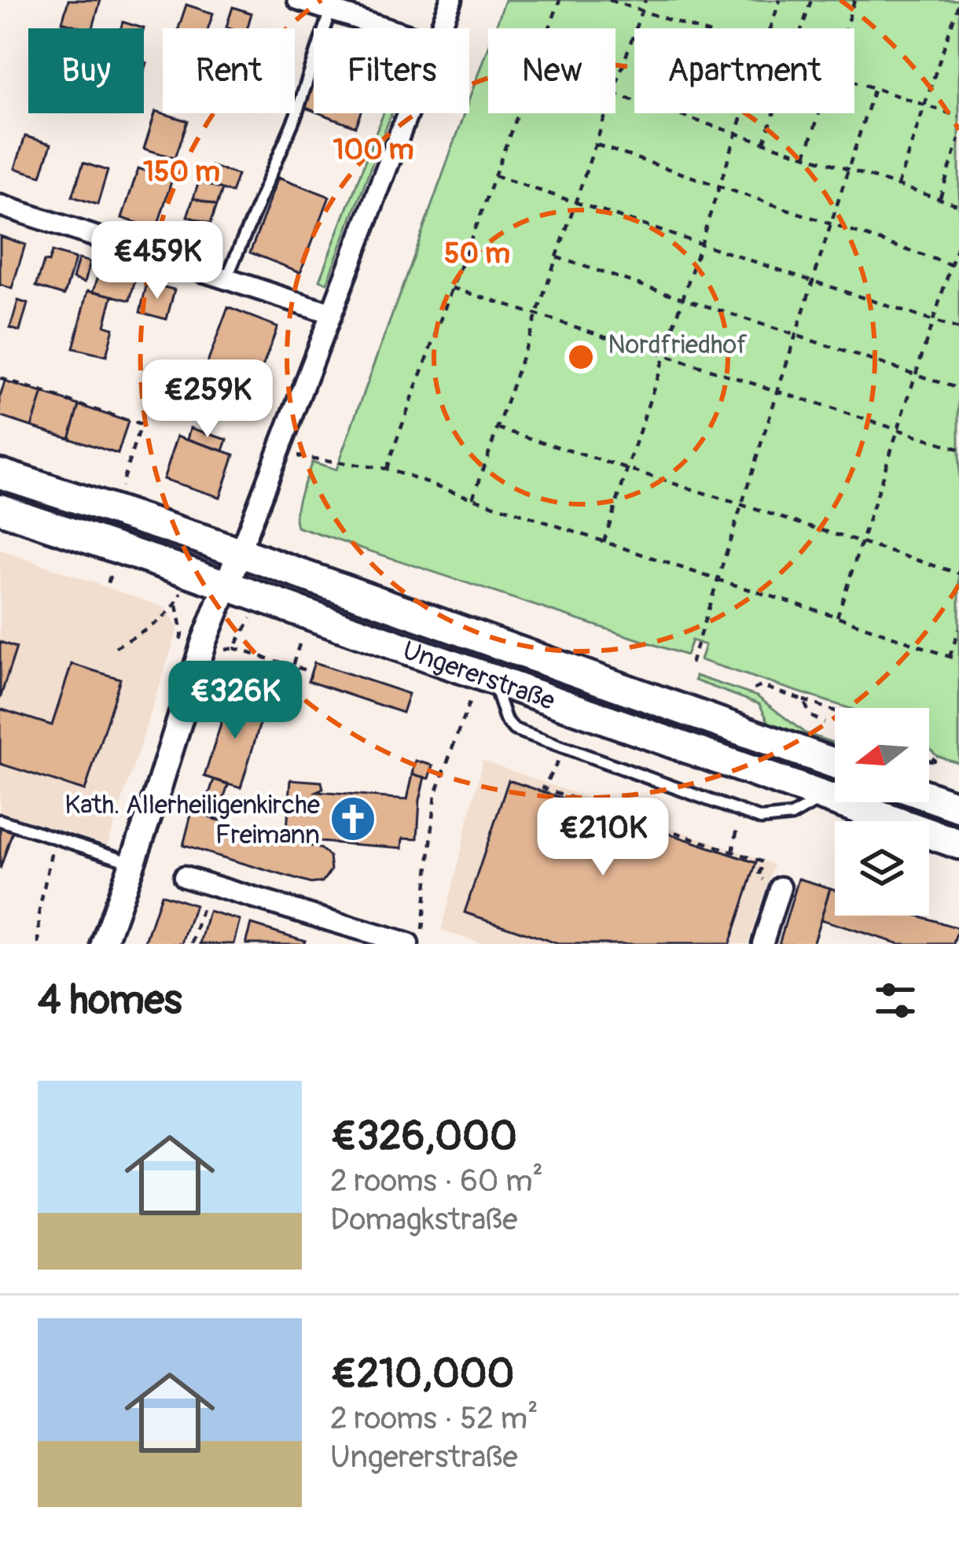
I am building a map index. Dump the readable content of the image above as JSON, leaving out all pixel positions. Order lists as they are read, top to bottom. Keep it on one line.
{"streets":{"main road":["Ungererstraße"]},"parks":["Nordfriedhof"],"places":{"church":["Kath. Allerheiligenkirche Freimann"]},"north":"left","page":{"chip":["Buy","Rent","Filters","New","Apartment"],"price":["€459K","€259K","€326K","€210K"],"heading":"4 homes","list":[{"name":"€326,000","note":"2 rooms · 60 m² · Domagkstraße"},{"name":"€210,000","note":"2 rooms · 52 m² · Ungererstraße"}]},"rings":["100 m","150 m","50 m"]}
